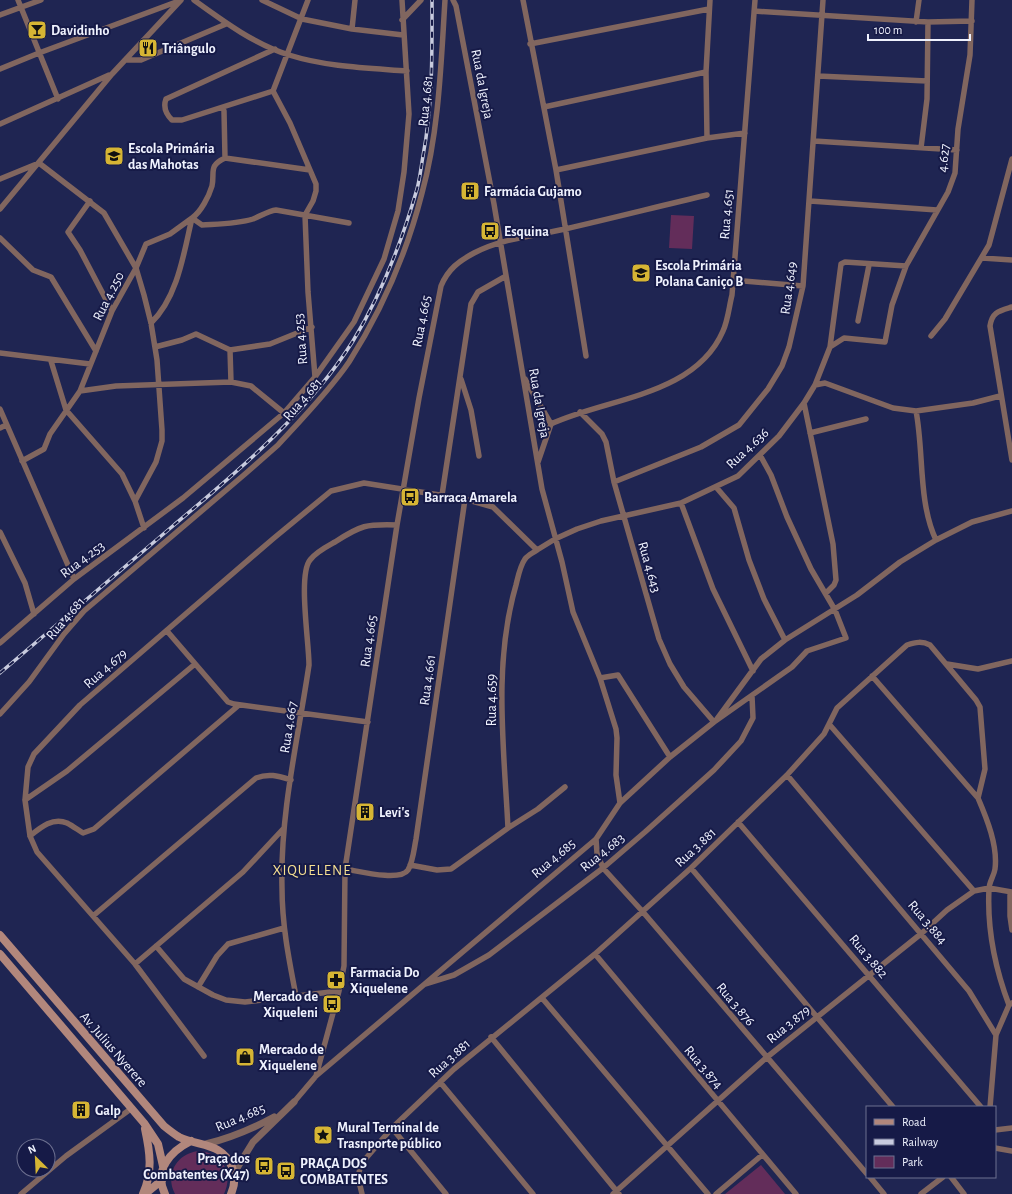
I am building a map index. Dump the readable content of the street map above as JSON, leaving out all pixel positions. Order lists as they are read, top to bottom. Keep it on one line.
{"streets":{"main road":["Av. Julius Nyerere"],"street":["Rua da Igreja","Rua 4.681","4.627","Rua 4.651","Rua 4.649","Rua 4.250","Rua 4.665","Rua 4.253","Rua 4.636","Rua 4.643","Rua 4.679","Rua 4.661","Rua 4.659","Rua 4.667","Rua 3.881","Rua 4.683","Rua 4.685","Rua 3.884","Rua 3.882","Rua 3.876","Rua 3.879","Rua 3.874"]},"crossings":[["Rua da Igreja","Rua 4.665"],["Rua da Igreja","Rua 4.636"],["Rua da Igreja","Rua 4.685"],["4.627","Rua 4.636"],["Rua 4.651","Rua 4.643"],["Rua 4.649","Rua 4.643"],["Rua 4.665","Rua 4.679"],["Rua 4.665","Rua 4.667"],["Rua 4.665","Rua 4.685"],["Rua 4.636","Rua 4.643"],["Rua 4.636","Rua 4.659"],["Rua 4.643","Rua 4.685"],["Rua 3.881","Rua 3.884"],["Rua 3.881","Rua 3.882"],["Rua 3.881","Rua 3.876"],["Rua 3.881","Rua 3.874"],["Rua 4.683","Rua 4.685"],["Rua 4.683","Rua 3.876"],["Rua 3.884","Rua 3.879"],["Rua 3.882","Rua 3.879"],["Rua 3.876","Rua 3.879"],["Rua 3.879","Rua 3.874"]],"districts":["XIQUELENE"],"places":{"bar":["Davidinho"],"restaurant":["Triângulo"],"school or university":["Escola Primária das Mahotas","Escola Primária Polana Caniço B"],"building":["Farmácia Gujamo","Levi's","Galp"],"bus stop":["Esquina","Barraca Amarela","Mercado de Xiqueleni","Praça dos Combatentes (X47)","PRAÇA DOS COMBATENTES"],"pharmacy":["Farmacia Do Xiquelene"],"shop":["Mercado de Xiquelene"],"place":["Mural Terminal de Trasnporte público"]},"legend":["Road","Railway","Park"],"scale_bar":"100 m","north":"top left"}
